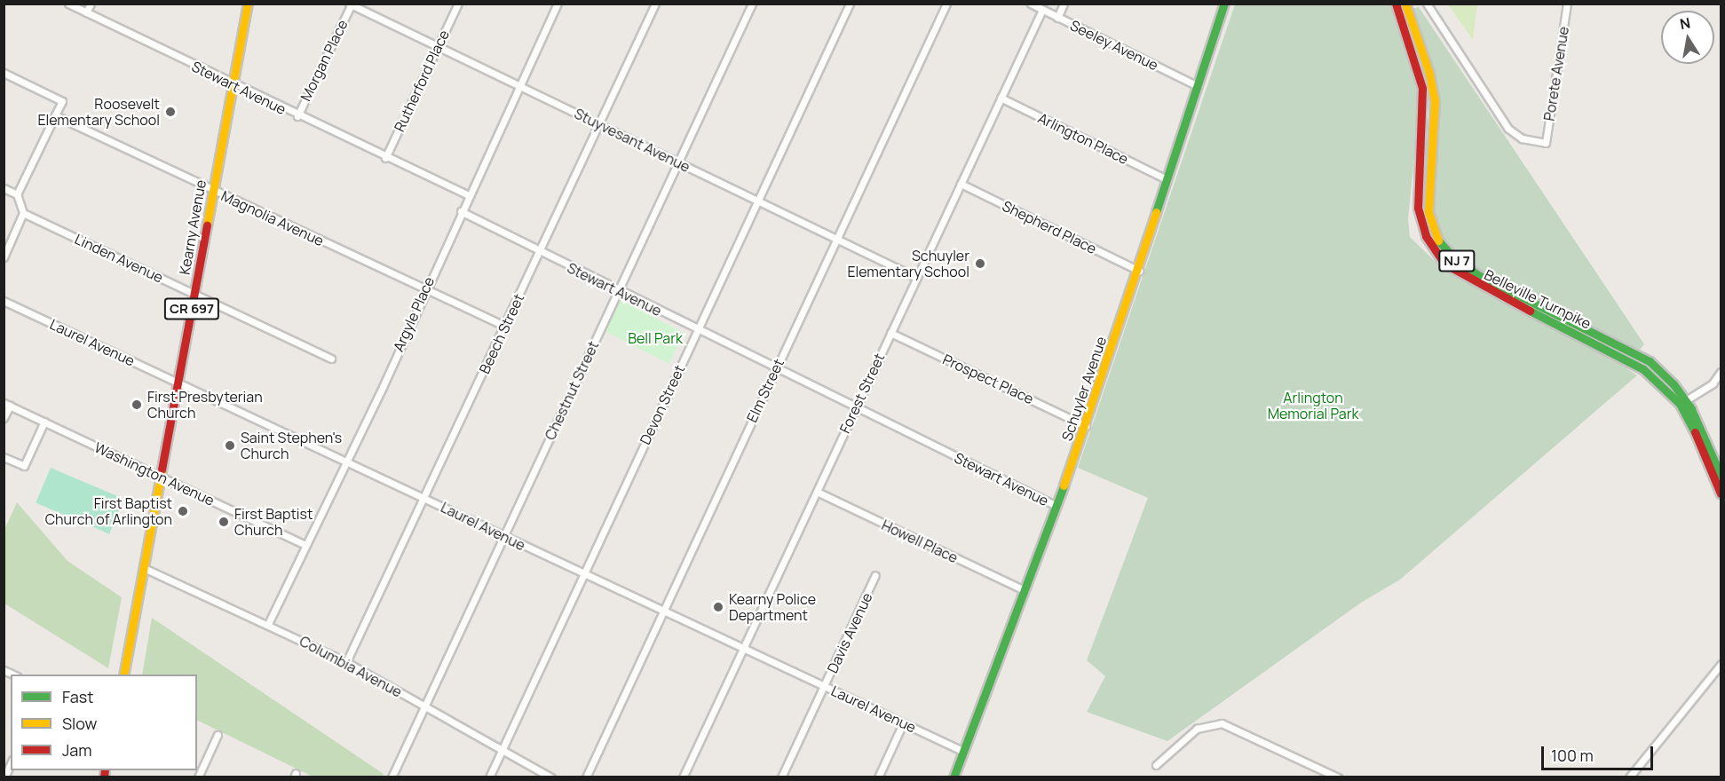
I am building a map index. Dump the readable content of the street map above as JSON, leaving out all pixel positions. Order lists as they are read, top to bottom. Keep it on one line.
{"streets":{"main road":["Kearny Avenue","NJ 7","Belleville Turnpike","CR 697","Schuyler Avenue"],"street":["Seeley Avenue","Morgan Place","Porete Avenue","Rutherford Place","Stewart Avenue","Arlington Place","Stuyvesant Avenue","Magnolia Avenue","Shepherd Place","Linden Avenue","Argyle Place","Beech Street","Laurel Avenue","Prospect Place","Chestnut Street","Elm Street","Forest Street","Devon Street","Washington Avenue","Howell Place","Davis Avenue","Columbia Avenue"]},"crossings":[["Seeley Avenue","Schuyler Avenue"],["Seeley Avenue","Forest Street"],["Morgan Place","Stewart Avenue"],["Morgan Place","Stuyvesant Avenue"],["Rutherford Place","Stewart Avenue"],["Rutherford Place","Stuyvesant Avenue"],["Stewart Avenue","Kearny Avenue"],["Stewart Avenue","Argyle Place"],["Stewart Avenue","Beech Street"],["Stewart Avenue","Schuyler Avenue"],["Stewart Avenue","Chestnut Street"],["Stewart Avenue","Elm Street"],["Stewart Avenue","Forest Street"],["Stewart Avenue","Devon Street"],["Arlington Place","Schuyler Avenue"],["Arlington Place","Forest Street"],["Stuyvesant Avenue","Argyle Place"],["Stuyvesant Avenue","Beech Street"],["Stuyvesant Avenue","Chestnut Street"],["Stuyvesant Avenue","Elm Street"],["Stuyvesant Avenue","Forest Street"],["Stuyvesant Avenue","Devon Street"],["Magnolia Avenue","Kearny Avenue"],["Magnolia Avenue","Argyle Place"],["Magnolia Avenue","Beech Street"],["Kearny Avenue","Linden Avenue"],["Kearny Avenue","Laurel Avenue"],["Kearny Avenue","Washington Avenue"],["Kearny Avenue","Columbia Avenue"],["Shepherd Place","Schuyler Avenue"],["Shepherd Place","Forest Street"],["Argyle Place","Laurel Avenue"],["Argyle Place","Washington Avenue"],["Argyle Place","Columbia Avenue"],["Beech Street","Laurel Avenue"],["Beech Street","Columbia Avenue"],["Laurel Avenue","Schuyler Avenue"],["Laurel Avenue","Chestnut Street"],["Laurel Avenue","Elm Street"],["Laurel Avenue","Forest Street"],["Laurel Avenue","Devon Street"],["Laurel Avenue","Davis Avenue"],["Prospect Place","Schuyler Avenue"],["Prospect Place","Forest Street"],["Schuyler Avenue","Howell Place"],["Chestnut Street","Columbia Avenue"],["Forest Street","Howell Place"],["Devon Street","Columbia Avenue"]],"parks":["Bell Park","Arlington Memorial Park"],"places":["Roosevelt Elementary School","Schuyler Elementary School","First Presbyterian Church","Saint Stephen's Church","First Baptist Church of Arlington","First Baptist Church","Kearny Police Department"],"legend":["Fast","Slow","Jam"],"scale_bar":"100 m","north":"top"}
